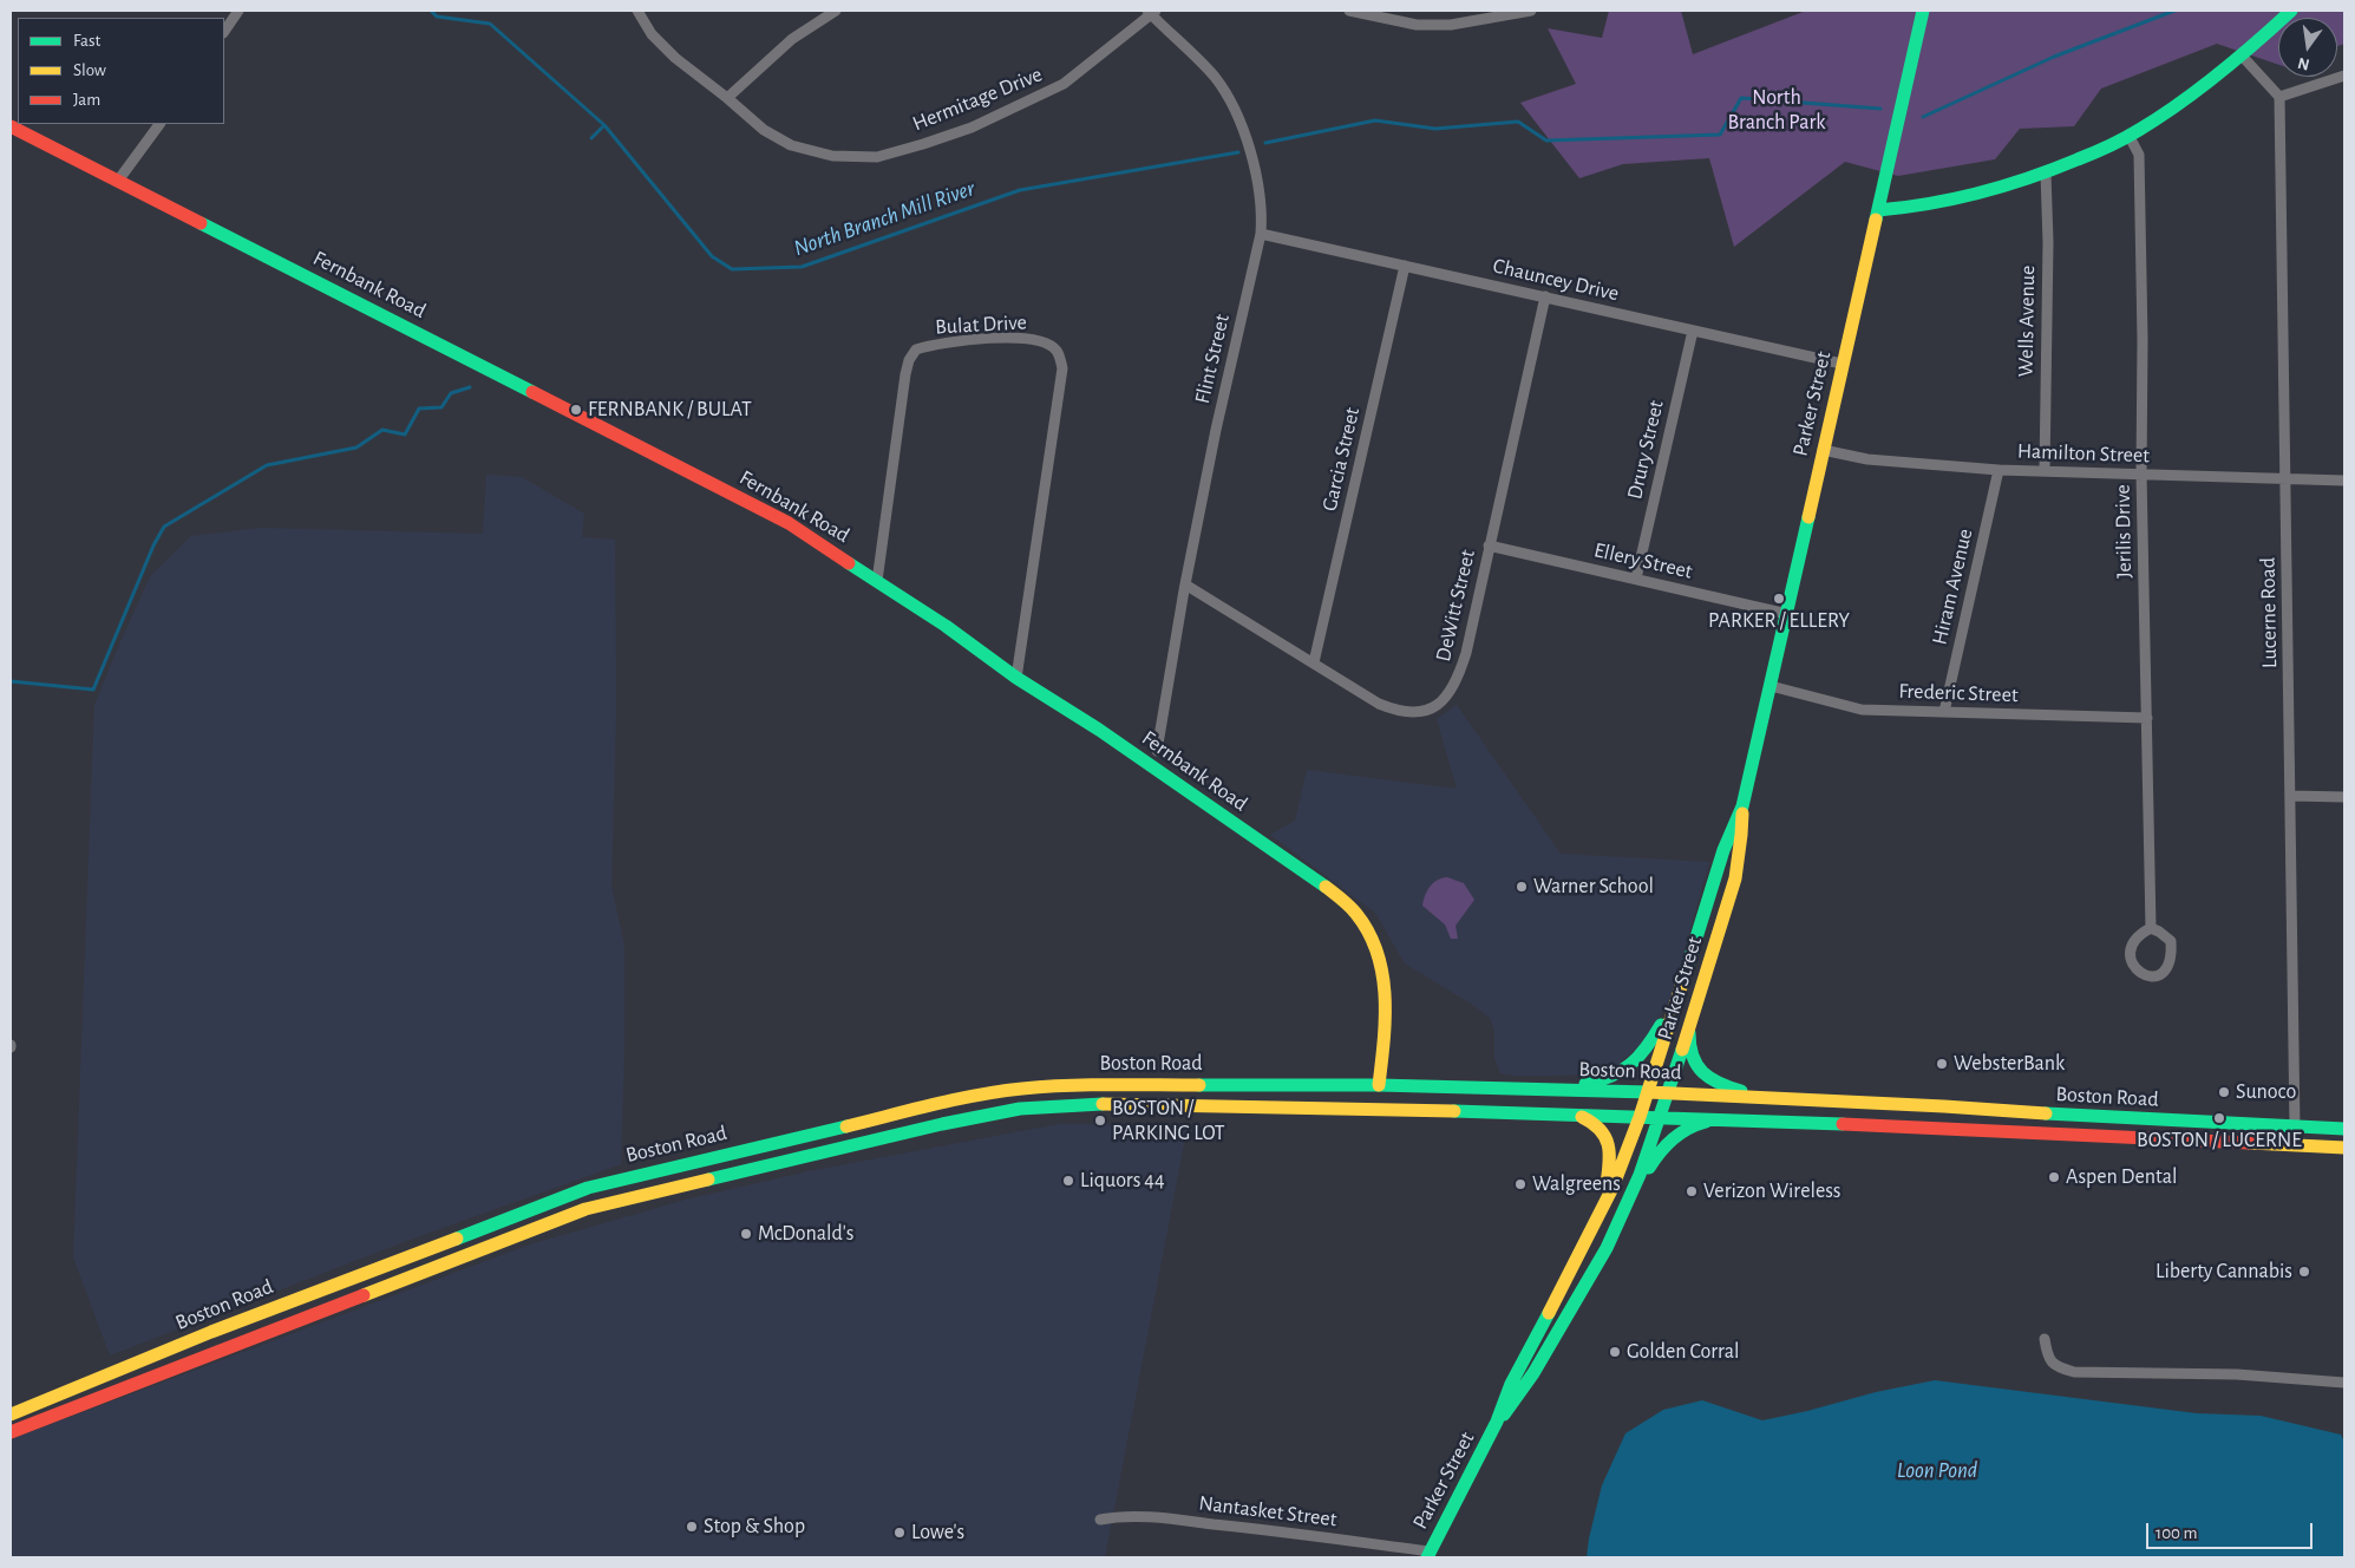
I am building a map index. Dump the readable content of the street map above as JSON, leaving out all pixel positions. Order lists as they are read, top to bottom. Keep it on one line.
{"streets":{"main road":["Fernbank Road","Parker Street","Boston Road"],"street":["Hermitage Drive","Chauncey Drive","Wells Avenue","Bulat Drive","Flint Street","Drury Street","Hamilton Street","Garcia Street","Jerilis Drive","Ellery Street","Hiram Avenue","DeWitt Street","Lucerne Road","Frederic Street","Nantasket Street"]},"crossings":[["Hermitage Drive","Flint Street"],["Chauncey Drive","Flint Street"],["Chauncey Drive","Parker Street"],["Chauncey Drive","Drury Street"],["Chauncey Drive","Garcia Street"],["Chauncey Drive","DeWitt Street"],["Fernbank Road","Bulat Drive"],["Fernbank Road","Boston Road"],["Wells Avenue","Hamilton Street"],["Flint Street","DeWitt Street"],["Parker Street","Hamilton Street"],["Parker Street","Ellery Street"],["Parker Street","Frederic Street"],["Parker Street","Boston Road"],["Parker Street","Nantasket Street"],["Drury Street","Ellery Street"],["Hamilton Street","Jerilis Drive"],["Hamilton Street","Hiram Avenue"],["Hamilton Street","Lucerne Road"],["Garcia Street","DeWitt Street"],["Jerilis Drive","Frederic Street"],["Ellery Street","DeWitt Street"],["Hiram Avenue","Frederic Street"],["Lucerne Road","Boston Road"]],"water":["North Branch Mill River","Loon Pond"],"parks":["North Branch Park"],"places":["FERNBANK / BULAT","PARKER / ELLERY","Warner School","WebsterBank","Sunoco","BOSTON / LUCERNE","BOSTON / PARKING LOT","Aspen Dental","Liquors 44","Walgreens","Verizon Wireless","McDonald's","Liberty Cannabis","Golden Corral","Stop & Shop","Lowe's"],"legend":["Fast","Slow","Jam"],"scale_bar":"100 m","north":"bottom"}
